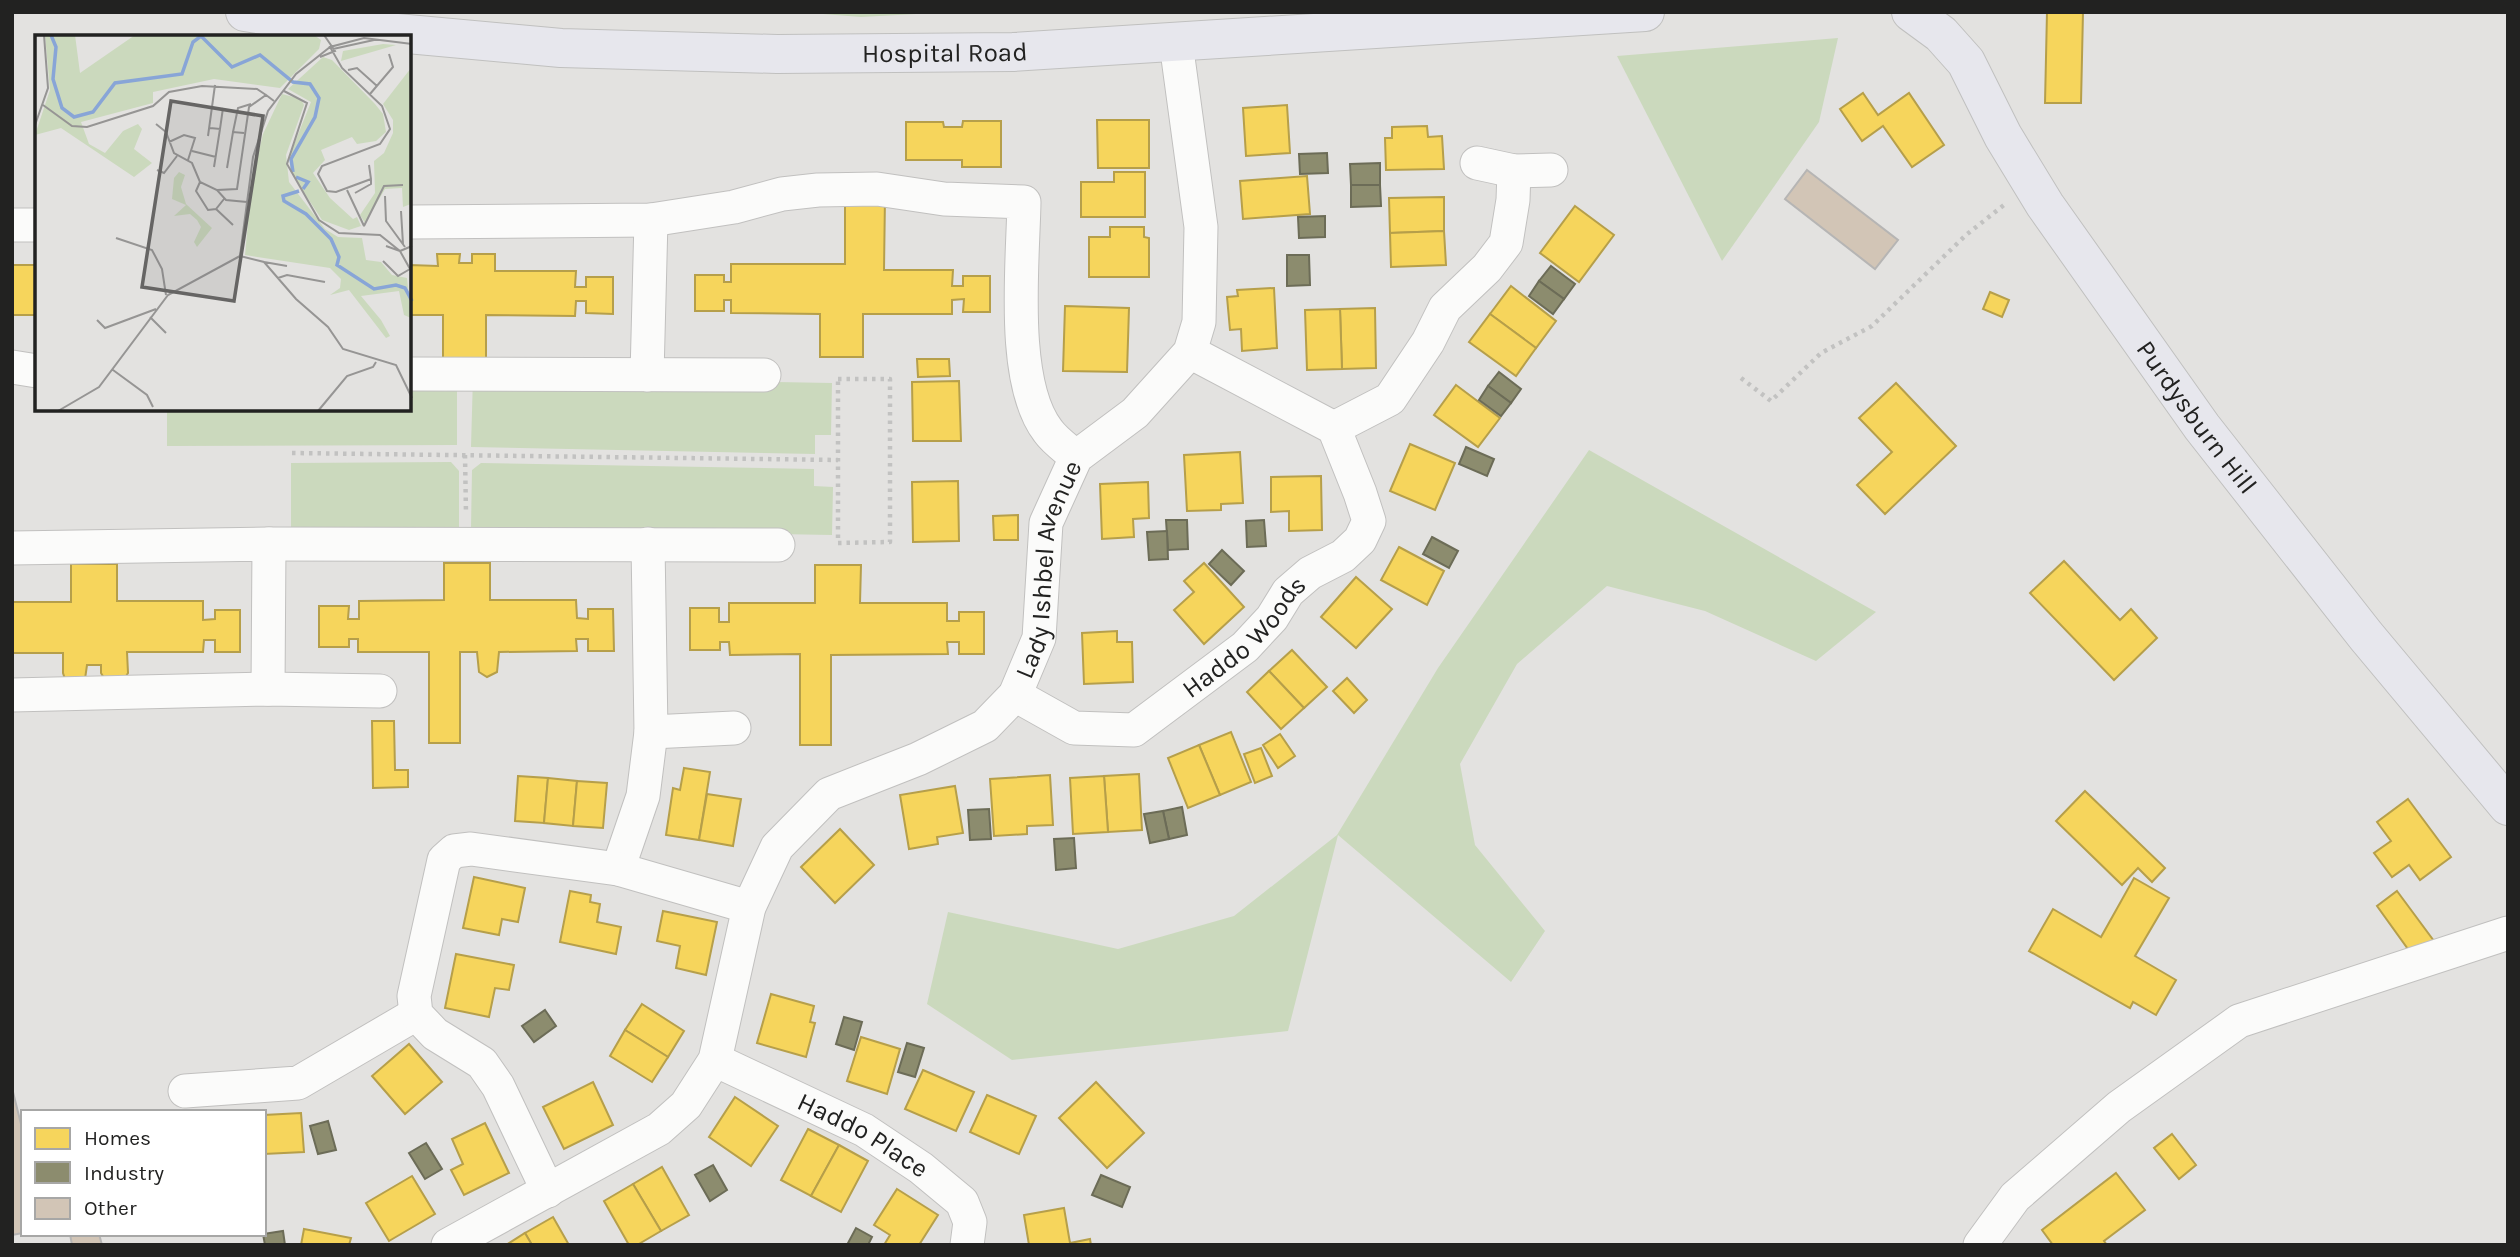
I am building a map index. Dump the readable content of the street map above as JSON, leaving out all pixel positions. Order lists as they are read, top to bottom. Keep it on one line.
{"streets":{"main road":["Hospital Road","Purdysburn Hill"],"street":["Lady Ishbel Avenue","Haddo Woods","Haddo Place"]},"crossings":[["Hospital Road","Lady Ishbel Avenue"],["Lady Ishbel Avenue","Haddo Woods"],["Lady Ishbel Avenue","Haddo Place"]],"legend":["Homes","Industry","Other"]}
